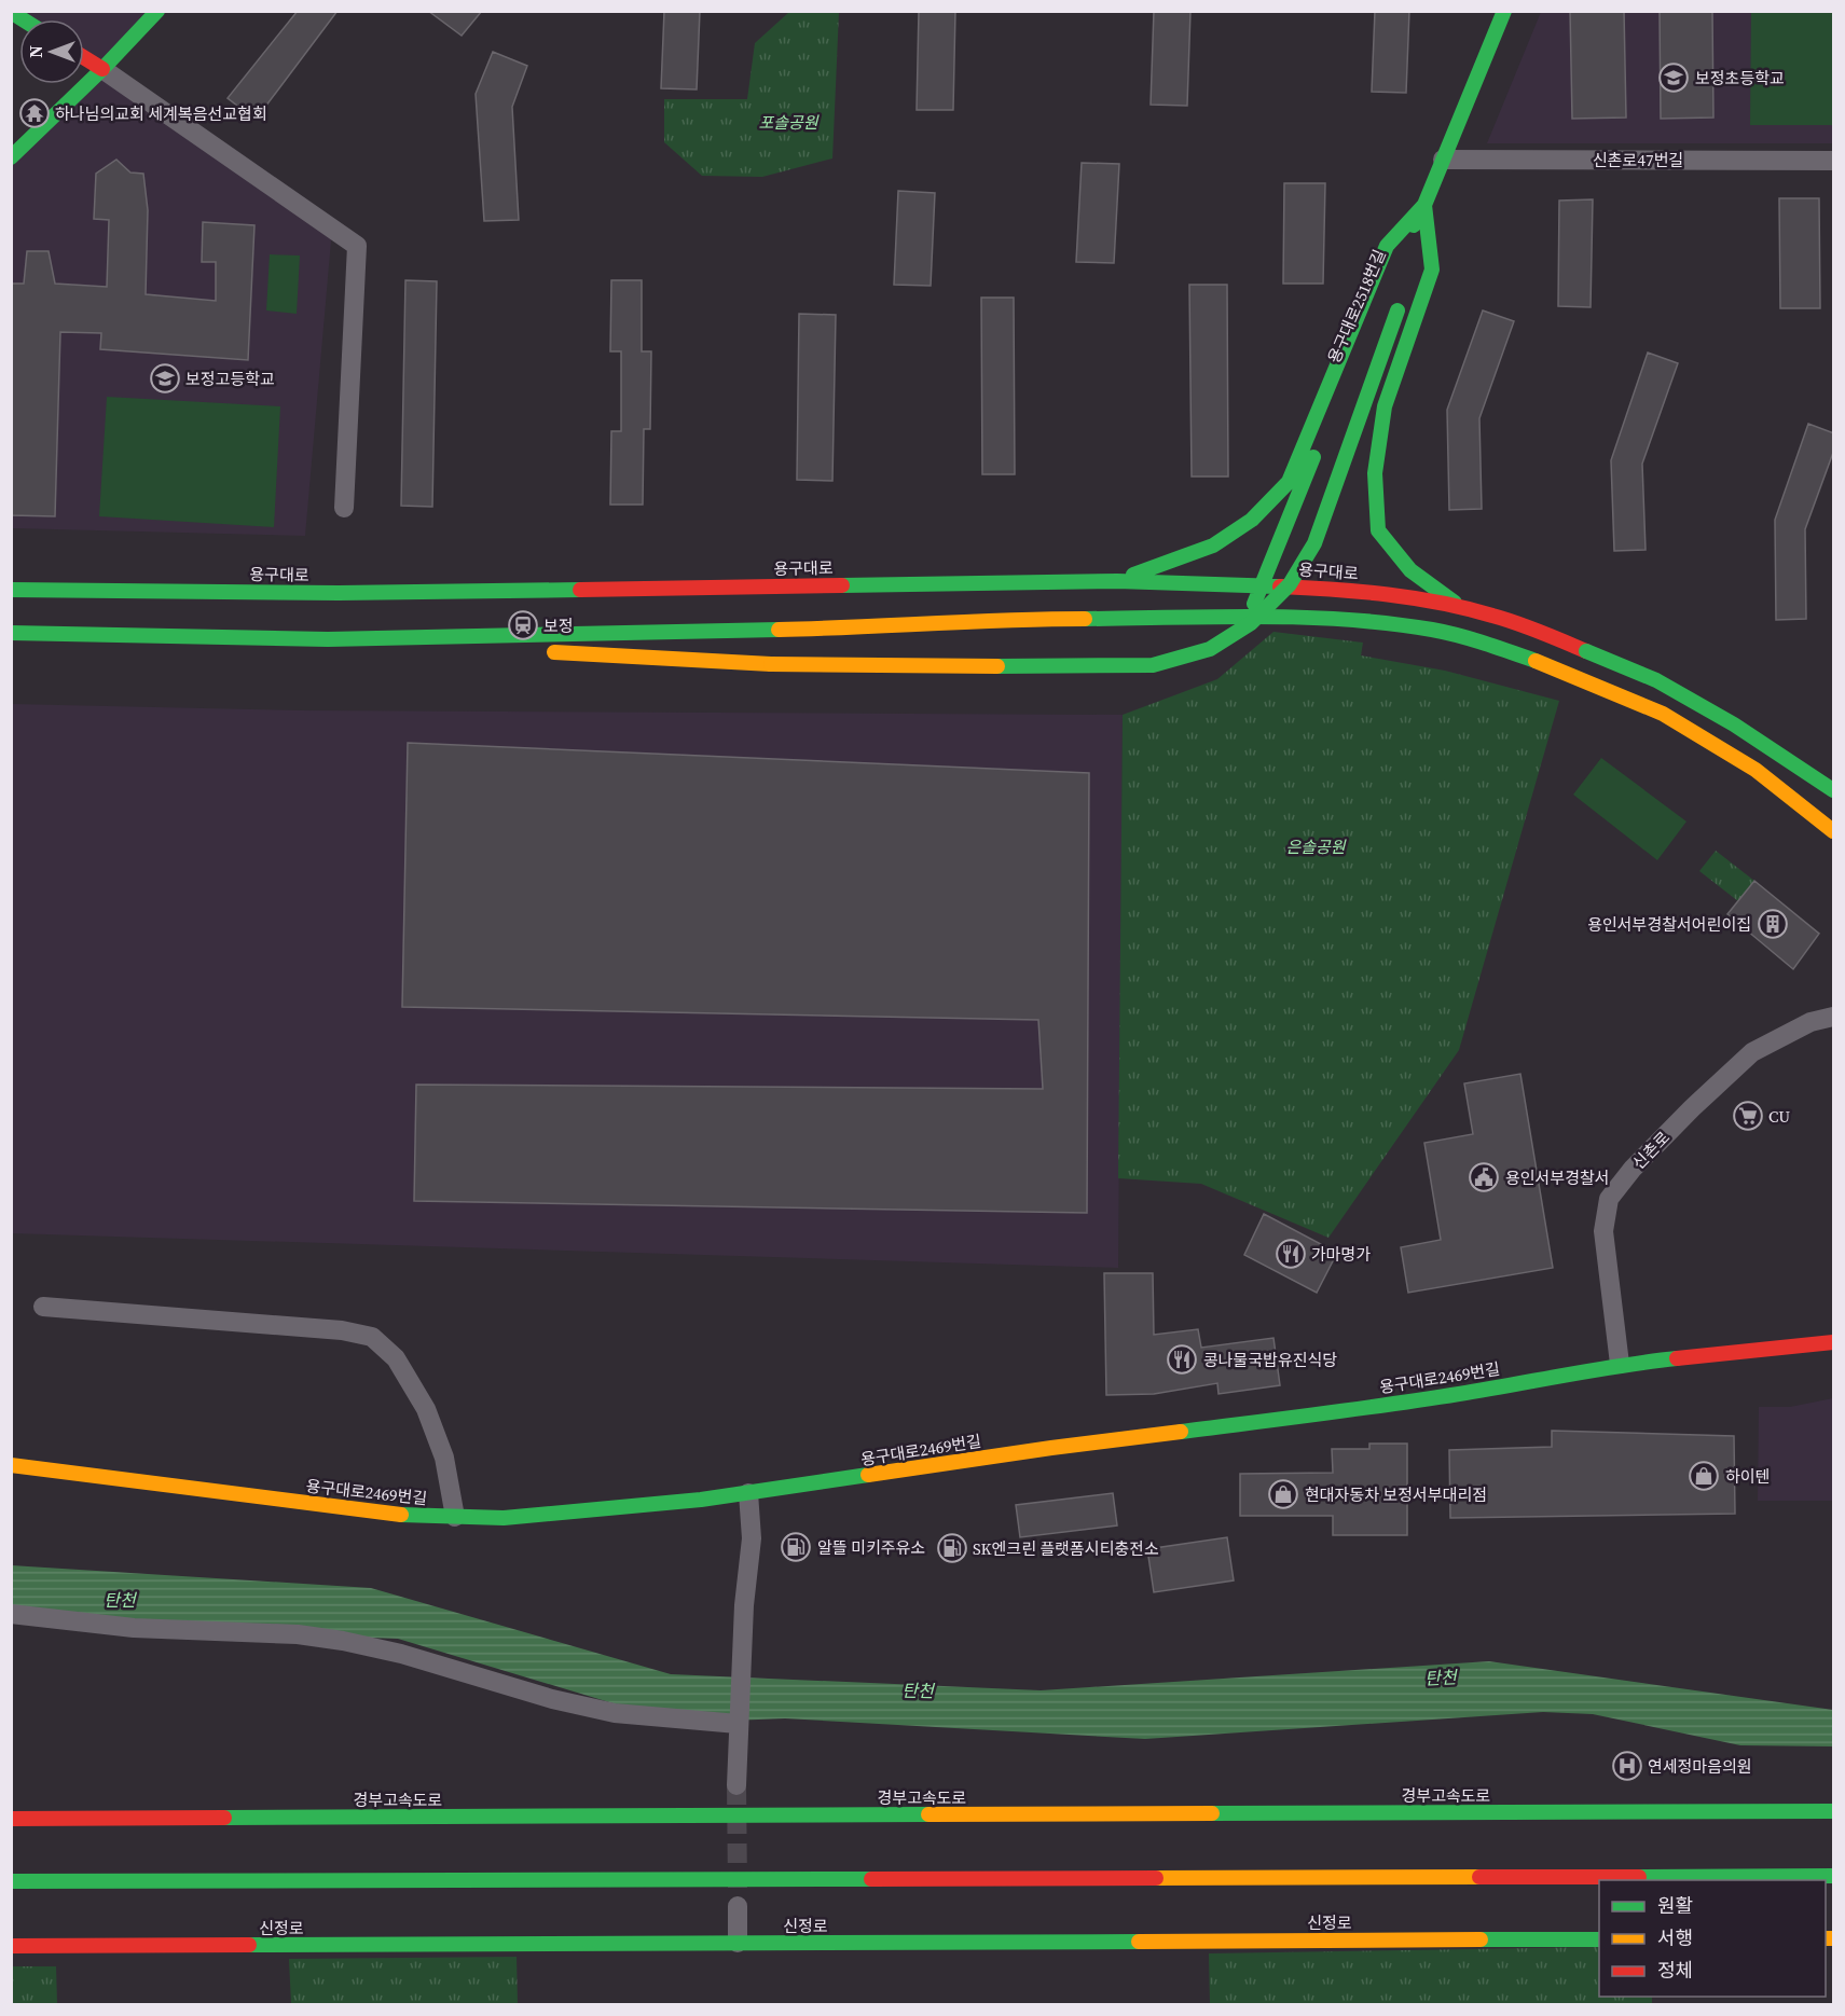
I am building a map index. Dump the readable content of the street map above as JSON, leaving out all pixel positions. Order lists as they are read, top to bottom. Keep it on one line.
{"streets":{"main road":["용구대로2518번길","용구대로","용구대로2469번길","경부고속도로","신정로"],"street":["신촌로47번길","신촌로"]},"crossings":[["신촌로47번길","용구대로2518번길"],["용구대로2518번길","용구대로"],["신촌로","용구대로2469번길"]],"water":["탄천"],"parks":["포솔공원","은솔공원"],"places":{"school or university":["보정초등학교","보정고등학교"],"temple":["하나님의교회 세계복음선교협회"],"station":["보정"],"building":["용인서부경찰서어린이집"],"supermarket":["CU"],"public building":["용인서부경찰서"],"restaurant":["가마명가","콩나물국밥유진식당"],"shop":["하이텐","현대자동차 보정서부대리점"],"fuel station":["알뜰 미키주유소","SK엔크린 플랫폼시티충전소"],"hospital":["연세정마음의원"]},"legend":["원활","서행","정체"],"north":"left"}
